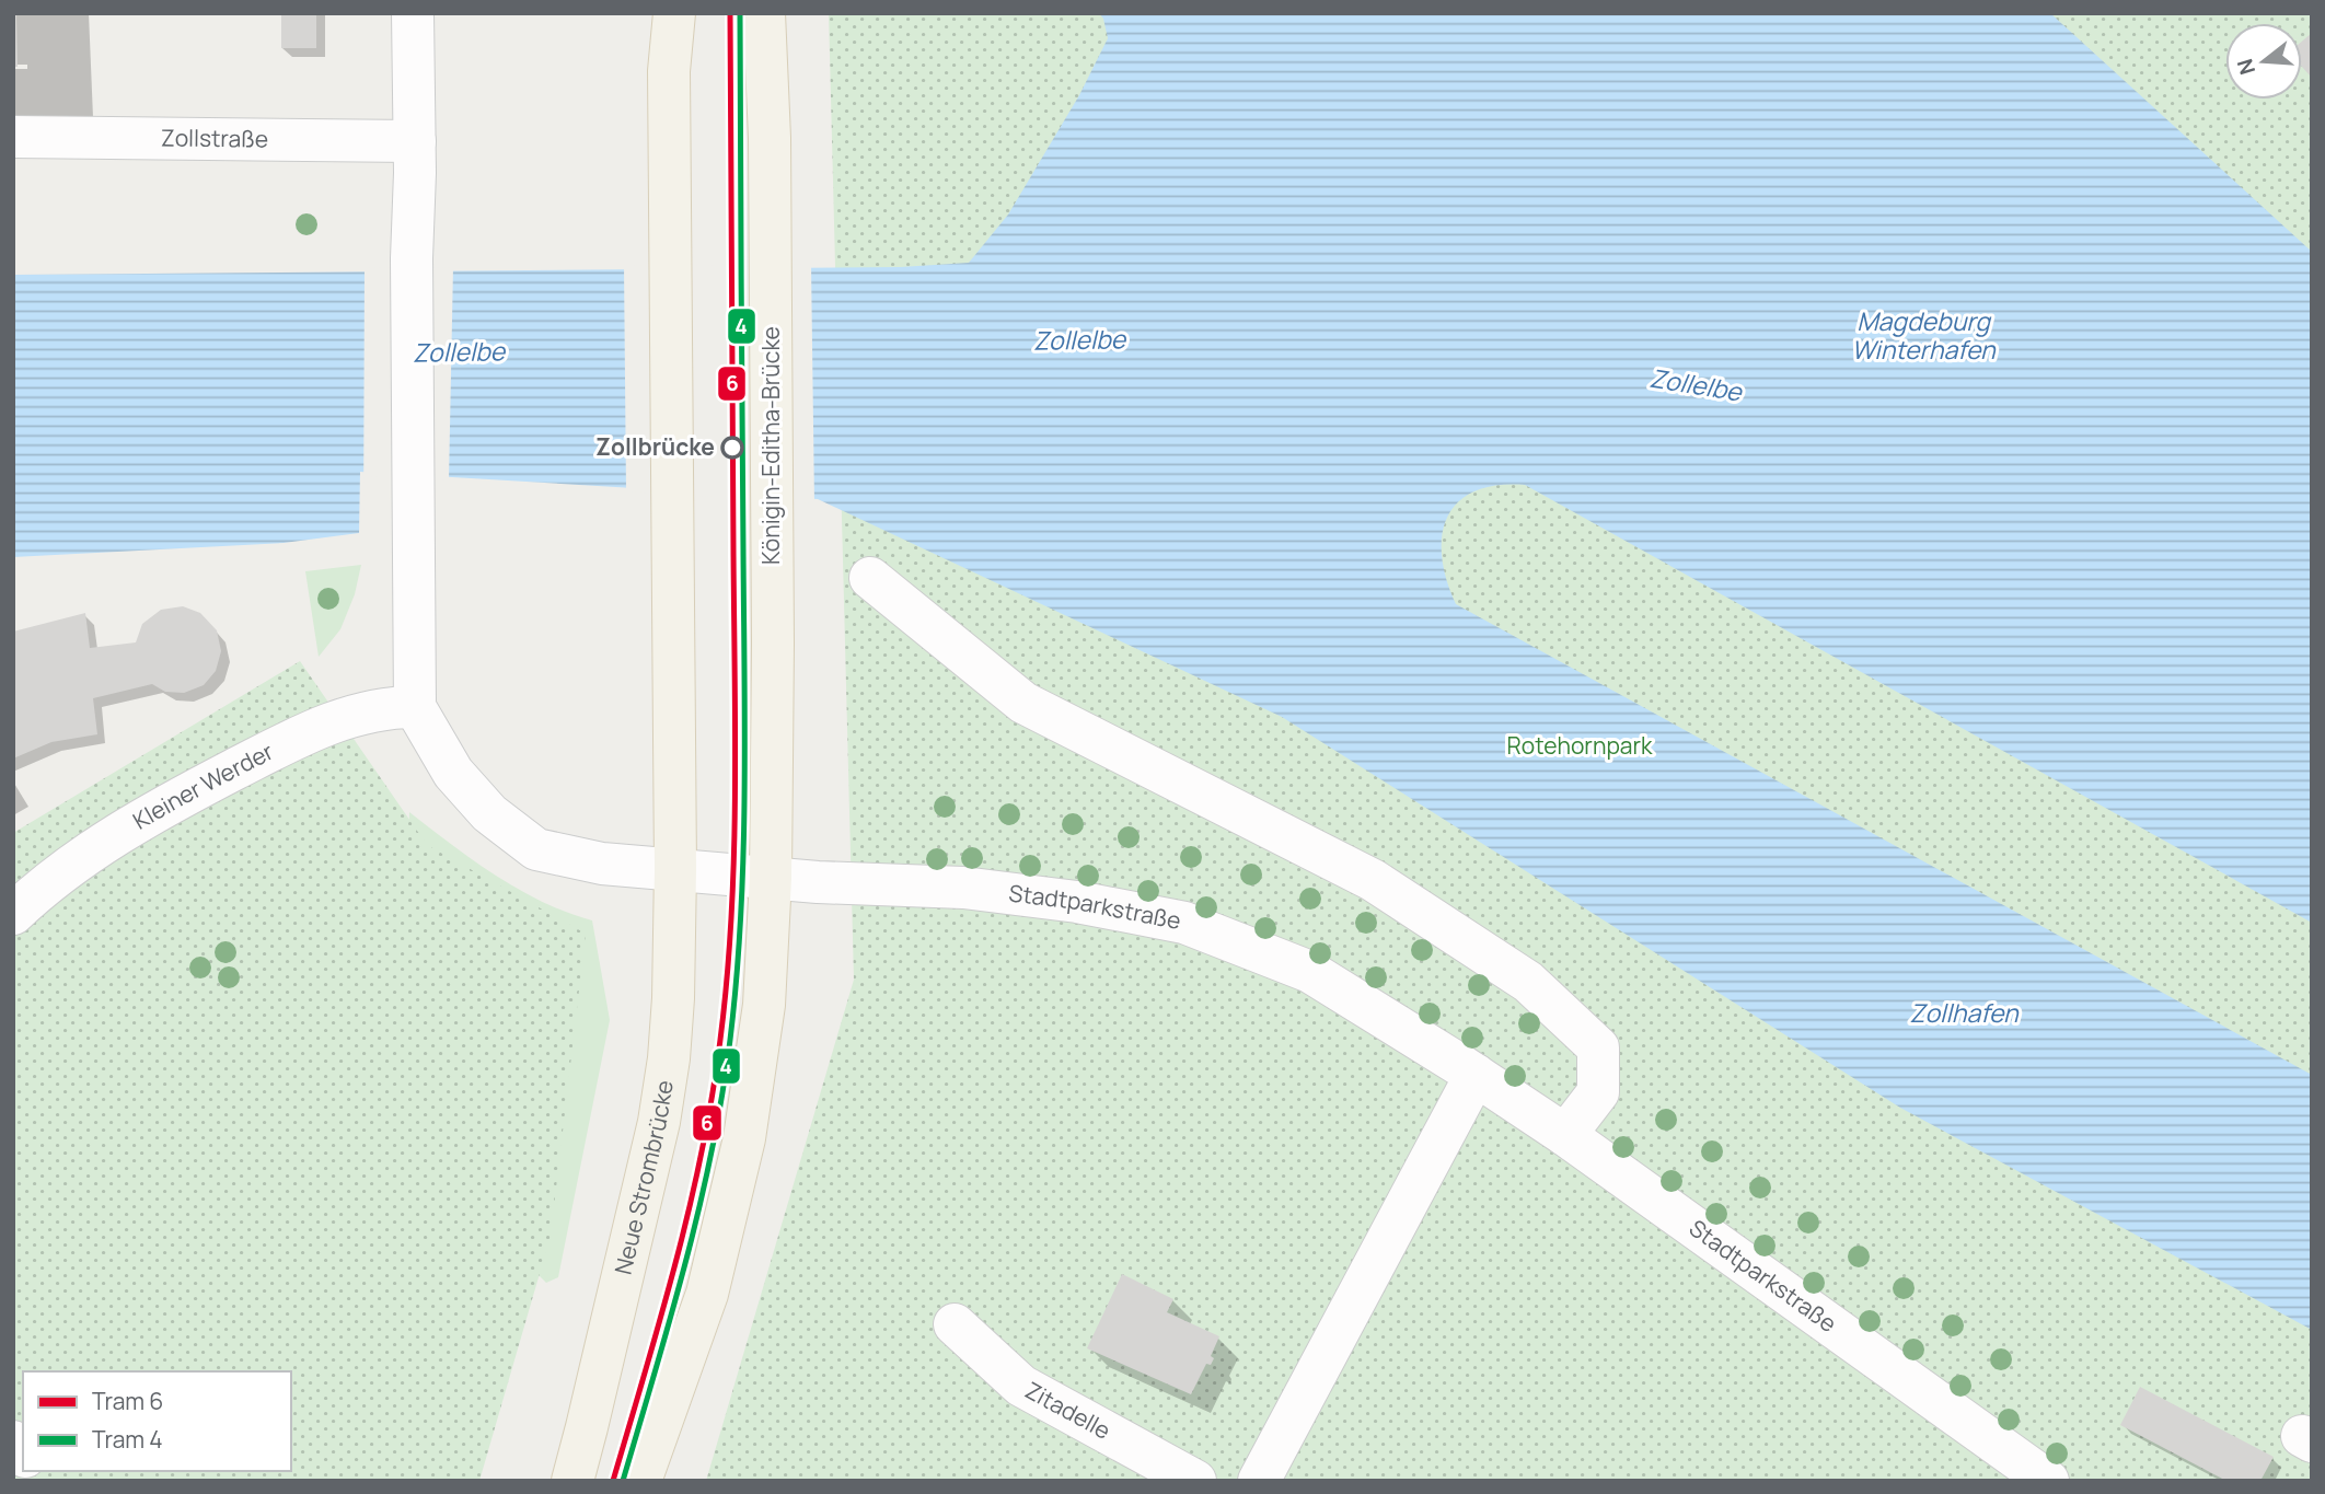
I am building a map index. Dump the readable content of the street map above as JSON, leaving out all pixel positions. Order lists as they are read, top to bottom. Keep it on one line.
{"streets":{"main road":["Königin-Editha-Brücke","Neue Strombrücke"],"street":["Zollstraße","Kleiner Werder","Stadtparkstraße","Zitadelle"]},"crossings":[["Königin-Editha-Brücke","Stadtparkstraße"],["Stadtparkstraße","Neue Strombrücke"]],"water":["Magdeburg Winterhafen","Zollelbe","Zollhafen"],"parks":["Rotehornpark"],"places":["Zollbrücke"],"lines":["tram line 6","tram line 4"],"legend":["Tram 6","Tram 4"],"north":"left"}
